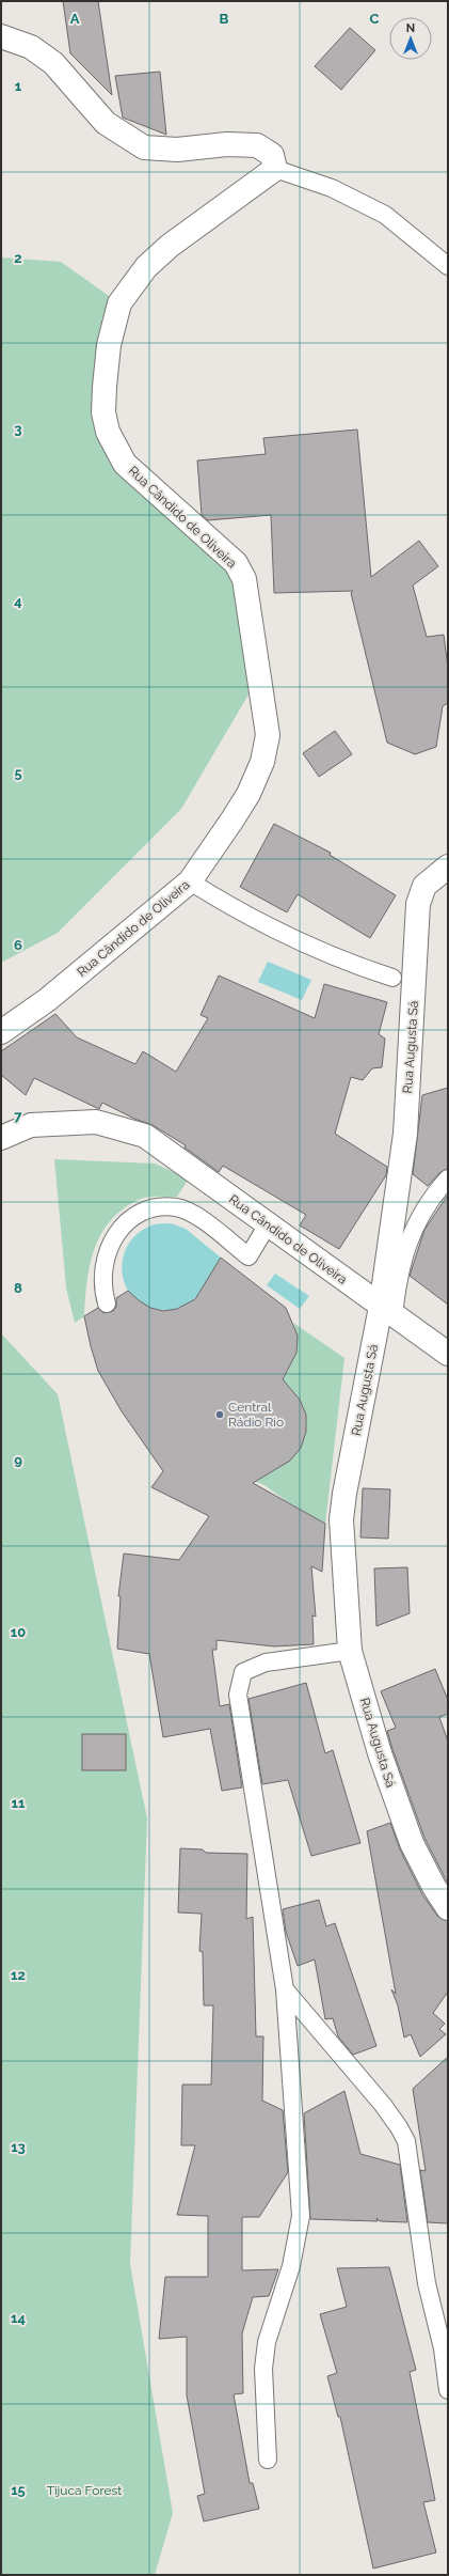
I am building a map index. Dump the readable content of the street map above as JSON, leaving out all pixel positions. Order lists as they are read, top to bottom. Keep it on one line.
{"streets":{"street":["Rua Cândido de Oliveira","Rua Augusta Sá"]},"crossings":[["Rua Cândido de Oliveira","Rua Augusta Sá"]],"parks":["Tijuca Forest"],"places":["Central Rádio Rio"],"north":"top","grid":{"columns":["A","B","C"],"rows":["1","2","3","4","5","6","7","8","9","10","11","12","13","14","15"]}}
